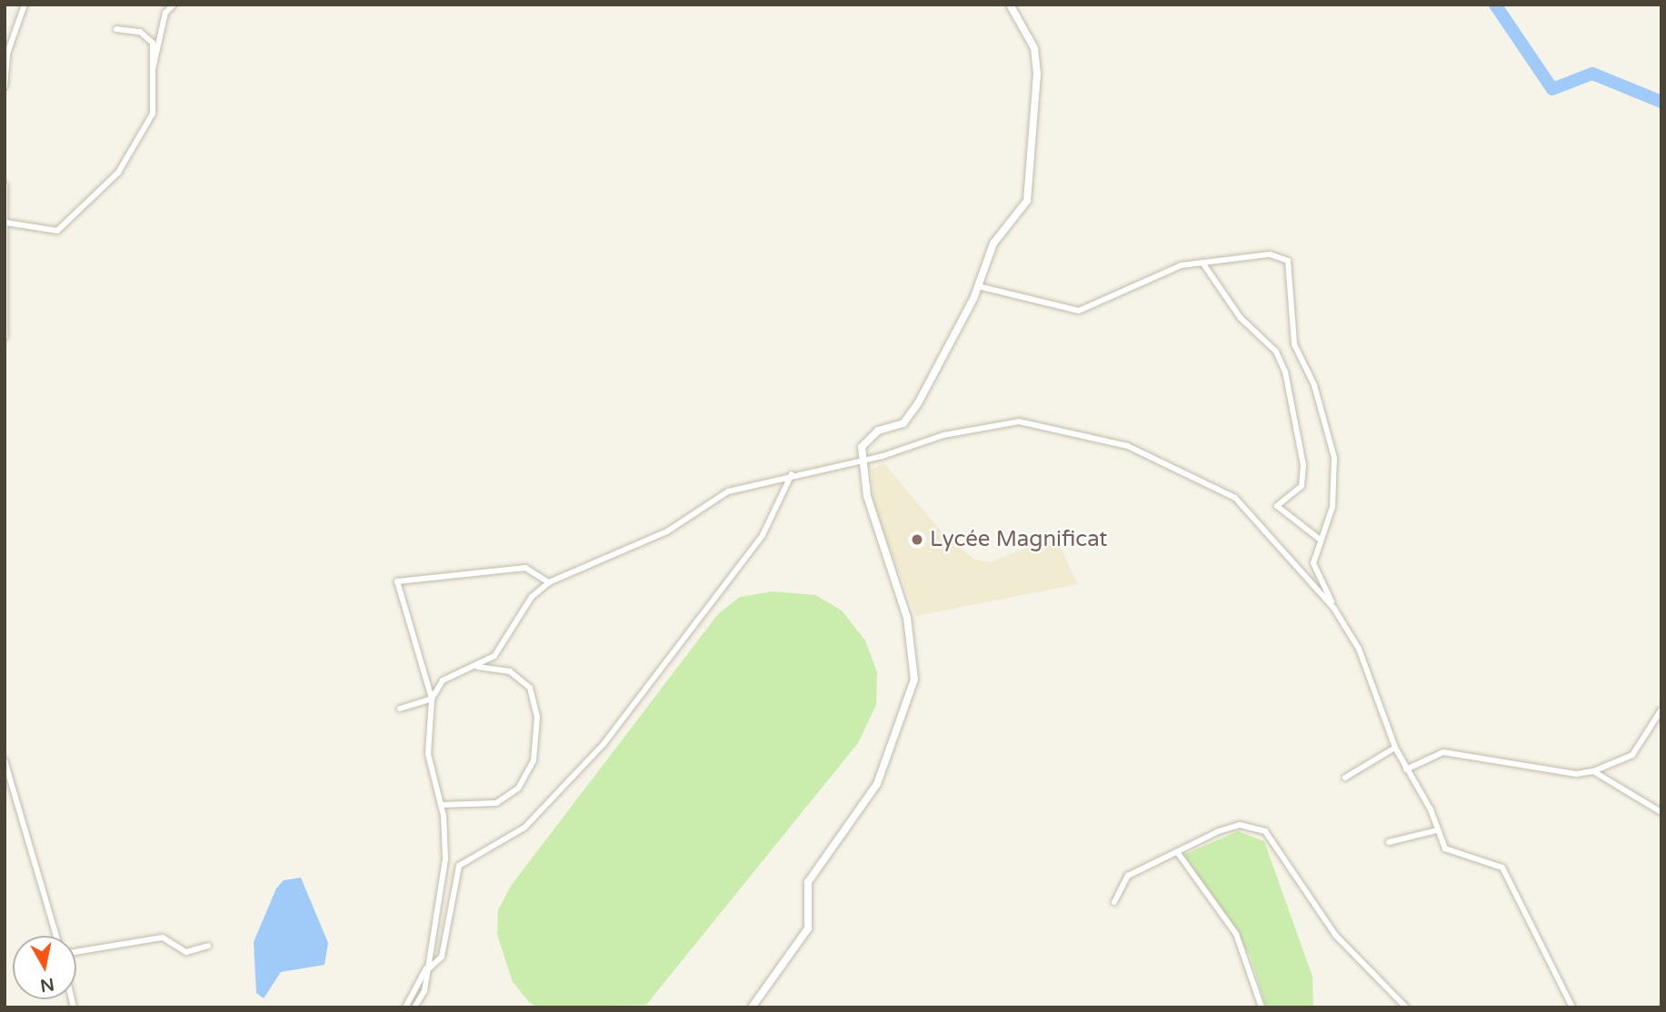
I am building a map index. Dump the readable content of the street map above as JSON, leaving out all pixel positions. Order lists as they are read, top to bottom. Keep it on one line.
{"places":["Lycée Magnificat"],"north":"bottom"}
